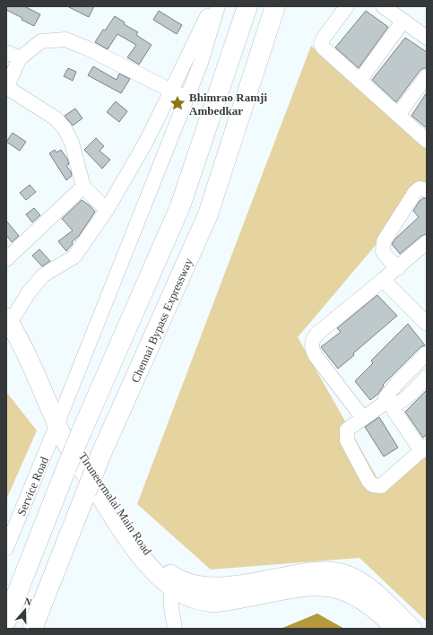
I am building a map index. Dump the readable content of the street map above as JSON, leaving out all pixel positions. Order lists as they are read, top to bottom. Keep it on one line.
{"streets":{"highway":["Chennai Bypass Expressway"],"main road":["Tiruneermalai Main Road"],"street":["Service Road"]},"crossings":[["Service Road","Tiruneermalai Main Road"]],"places":{"place":["Bhimrao Ramji Ambedkar"]},"north":"top"}
